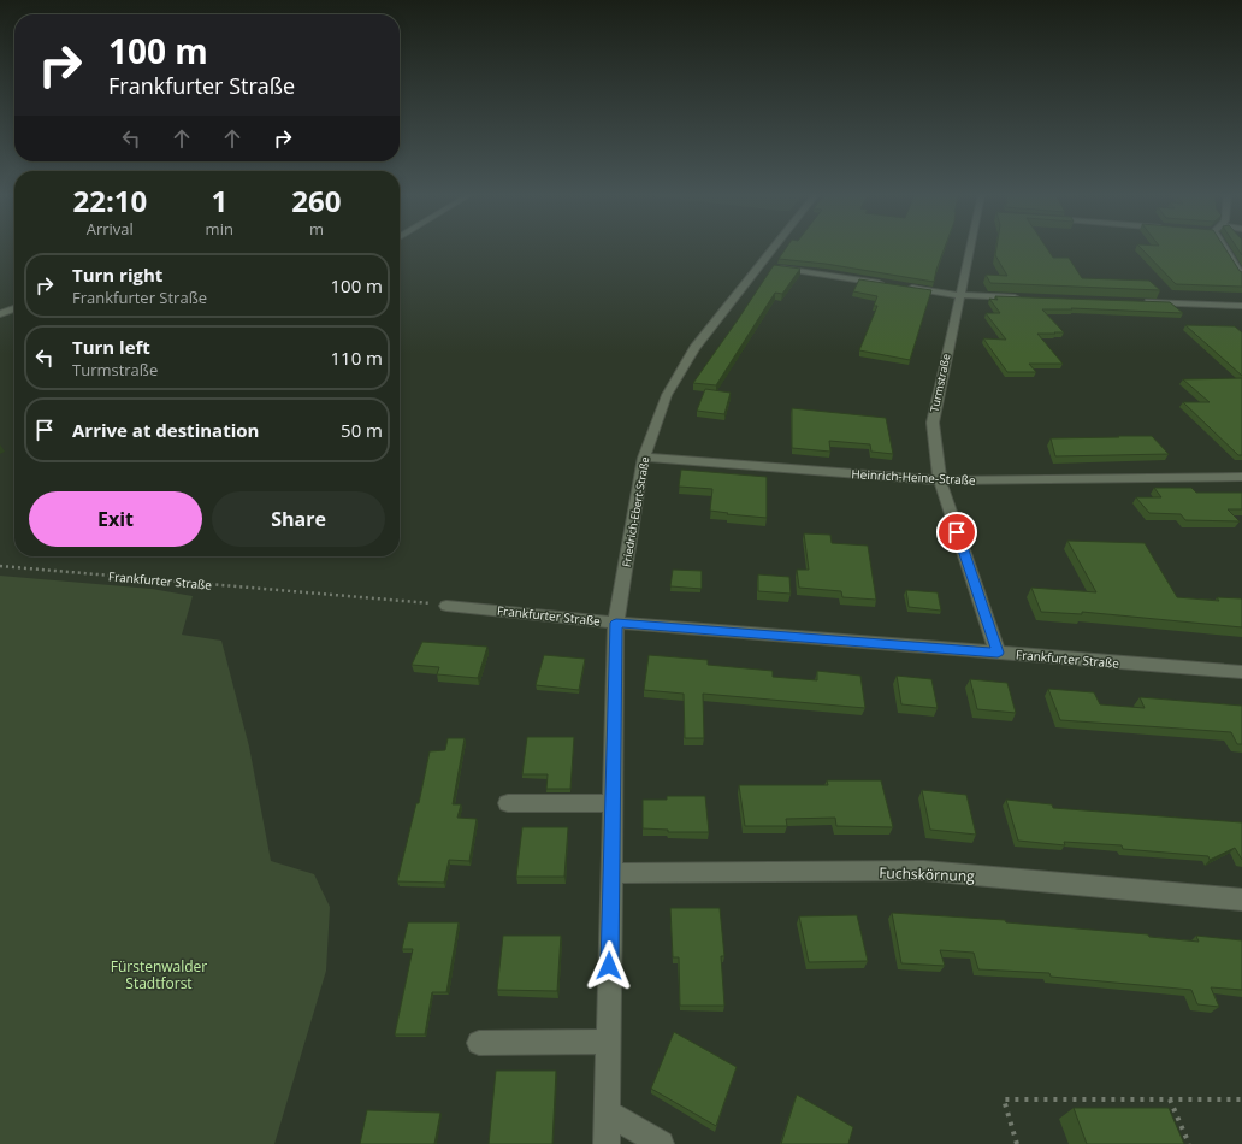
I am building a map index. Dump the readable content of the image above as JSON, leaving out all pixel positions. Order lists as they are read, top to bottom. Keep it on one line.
{"streets":{"street":["Turmstraße","Heinrich-Heine-Straße","Friedrich-Ebert-Straße","Frankfurter Straße","Fuchskörnung"]},"crossings":[["Turmstraße","Heinrich-Heine-Straße"],["Turmstraße","Frankfurter Straße"],["Heinrich-Heine-Straße","Friedrich-Ebert-Straße"],["Friedrich-Ebert-Straße","Frankfurter Straße"],["Friedrich-Ebert-Straße","Fuchskörnung"]],"parks":["Fürstenwalder Stadtforst"],"page":{"turn":["100 m","Frankfurter Straße"],"eta":["22:10","Arrival","1","min","260","m"],"list":[{"name":"Turn right","note":"Frankfurter Straße","value":"100 m"},{"name":"Turn left","note":"Turmstraße","value":"110 m"},{"name":"Arrive at destination","value":"50 m"}],"buttons":["Exit","Share"]}}
